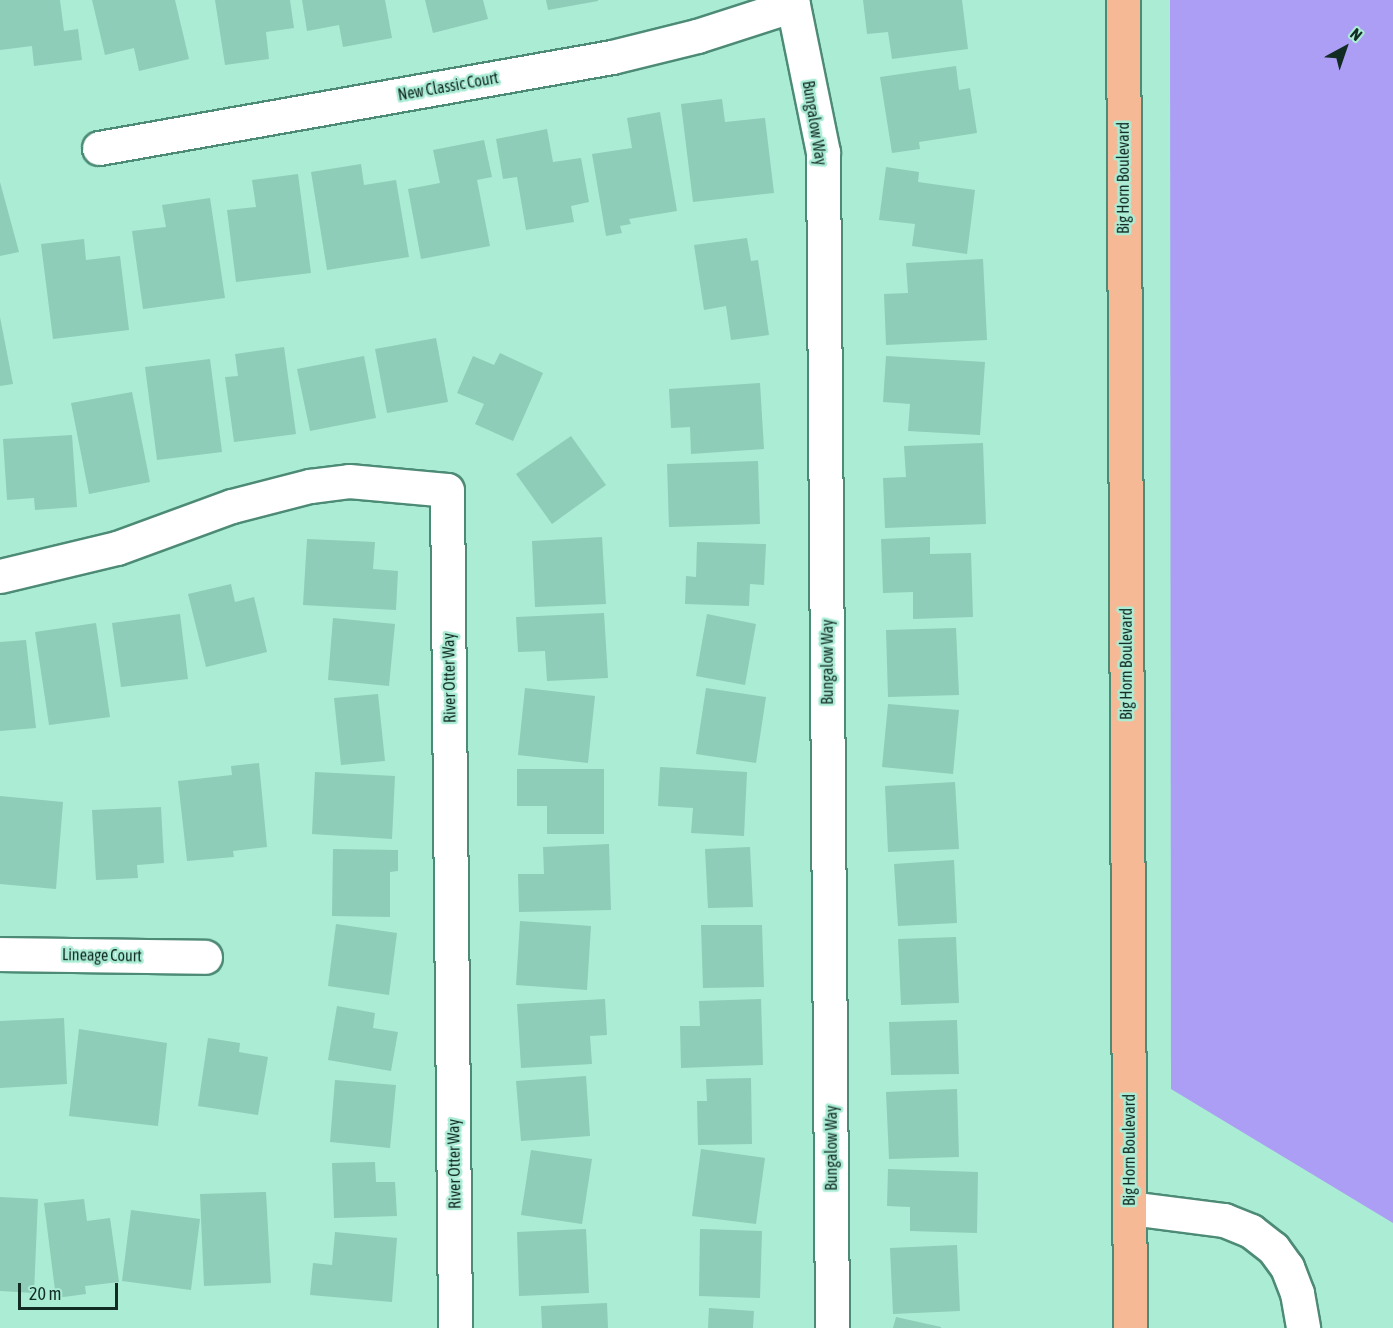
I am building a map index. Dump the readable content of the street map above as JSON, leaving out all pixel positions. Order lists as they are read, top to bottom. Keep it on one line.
{"streets":{"main road":["Big Horn Boulevard"],"street":["New Classic Court","Bungalow Way","River Otter Way","Lineage Court"]},"crossings":[["New Classic Court","Bungalow Way"]],"scale_bar":"20 m","north":"top right"}
